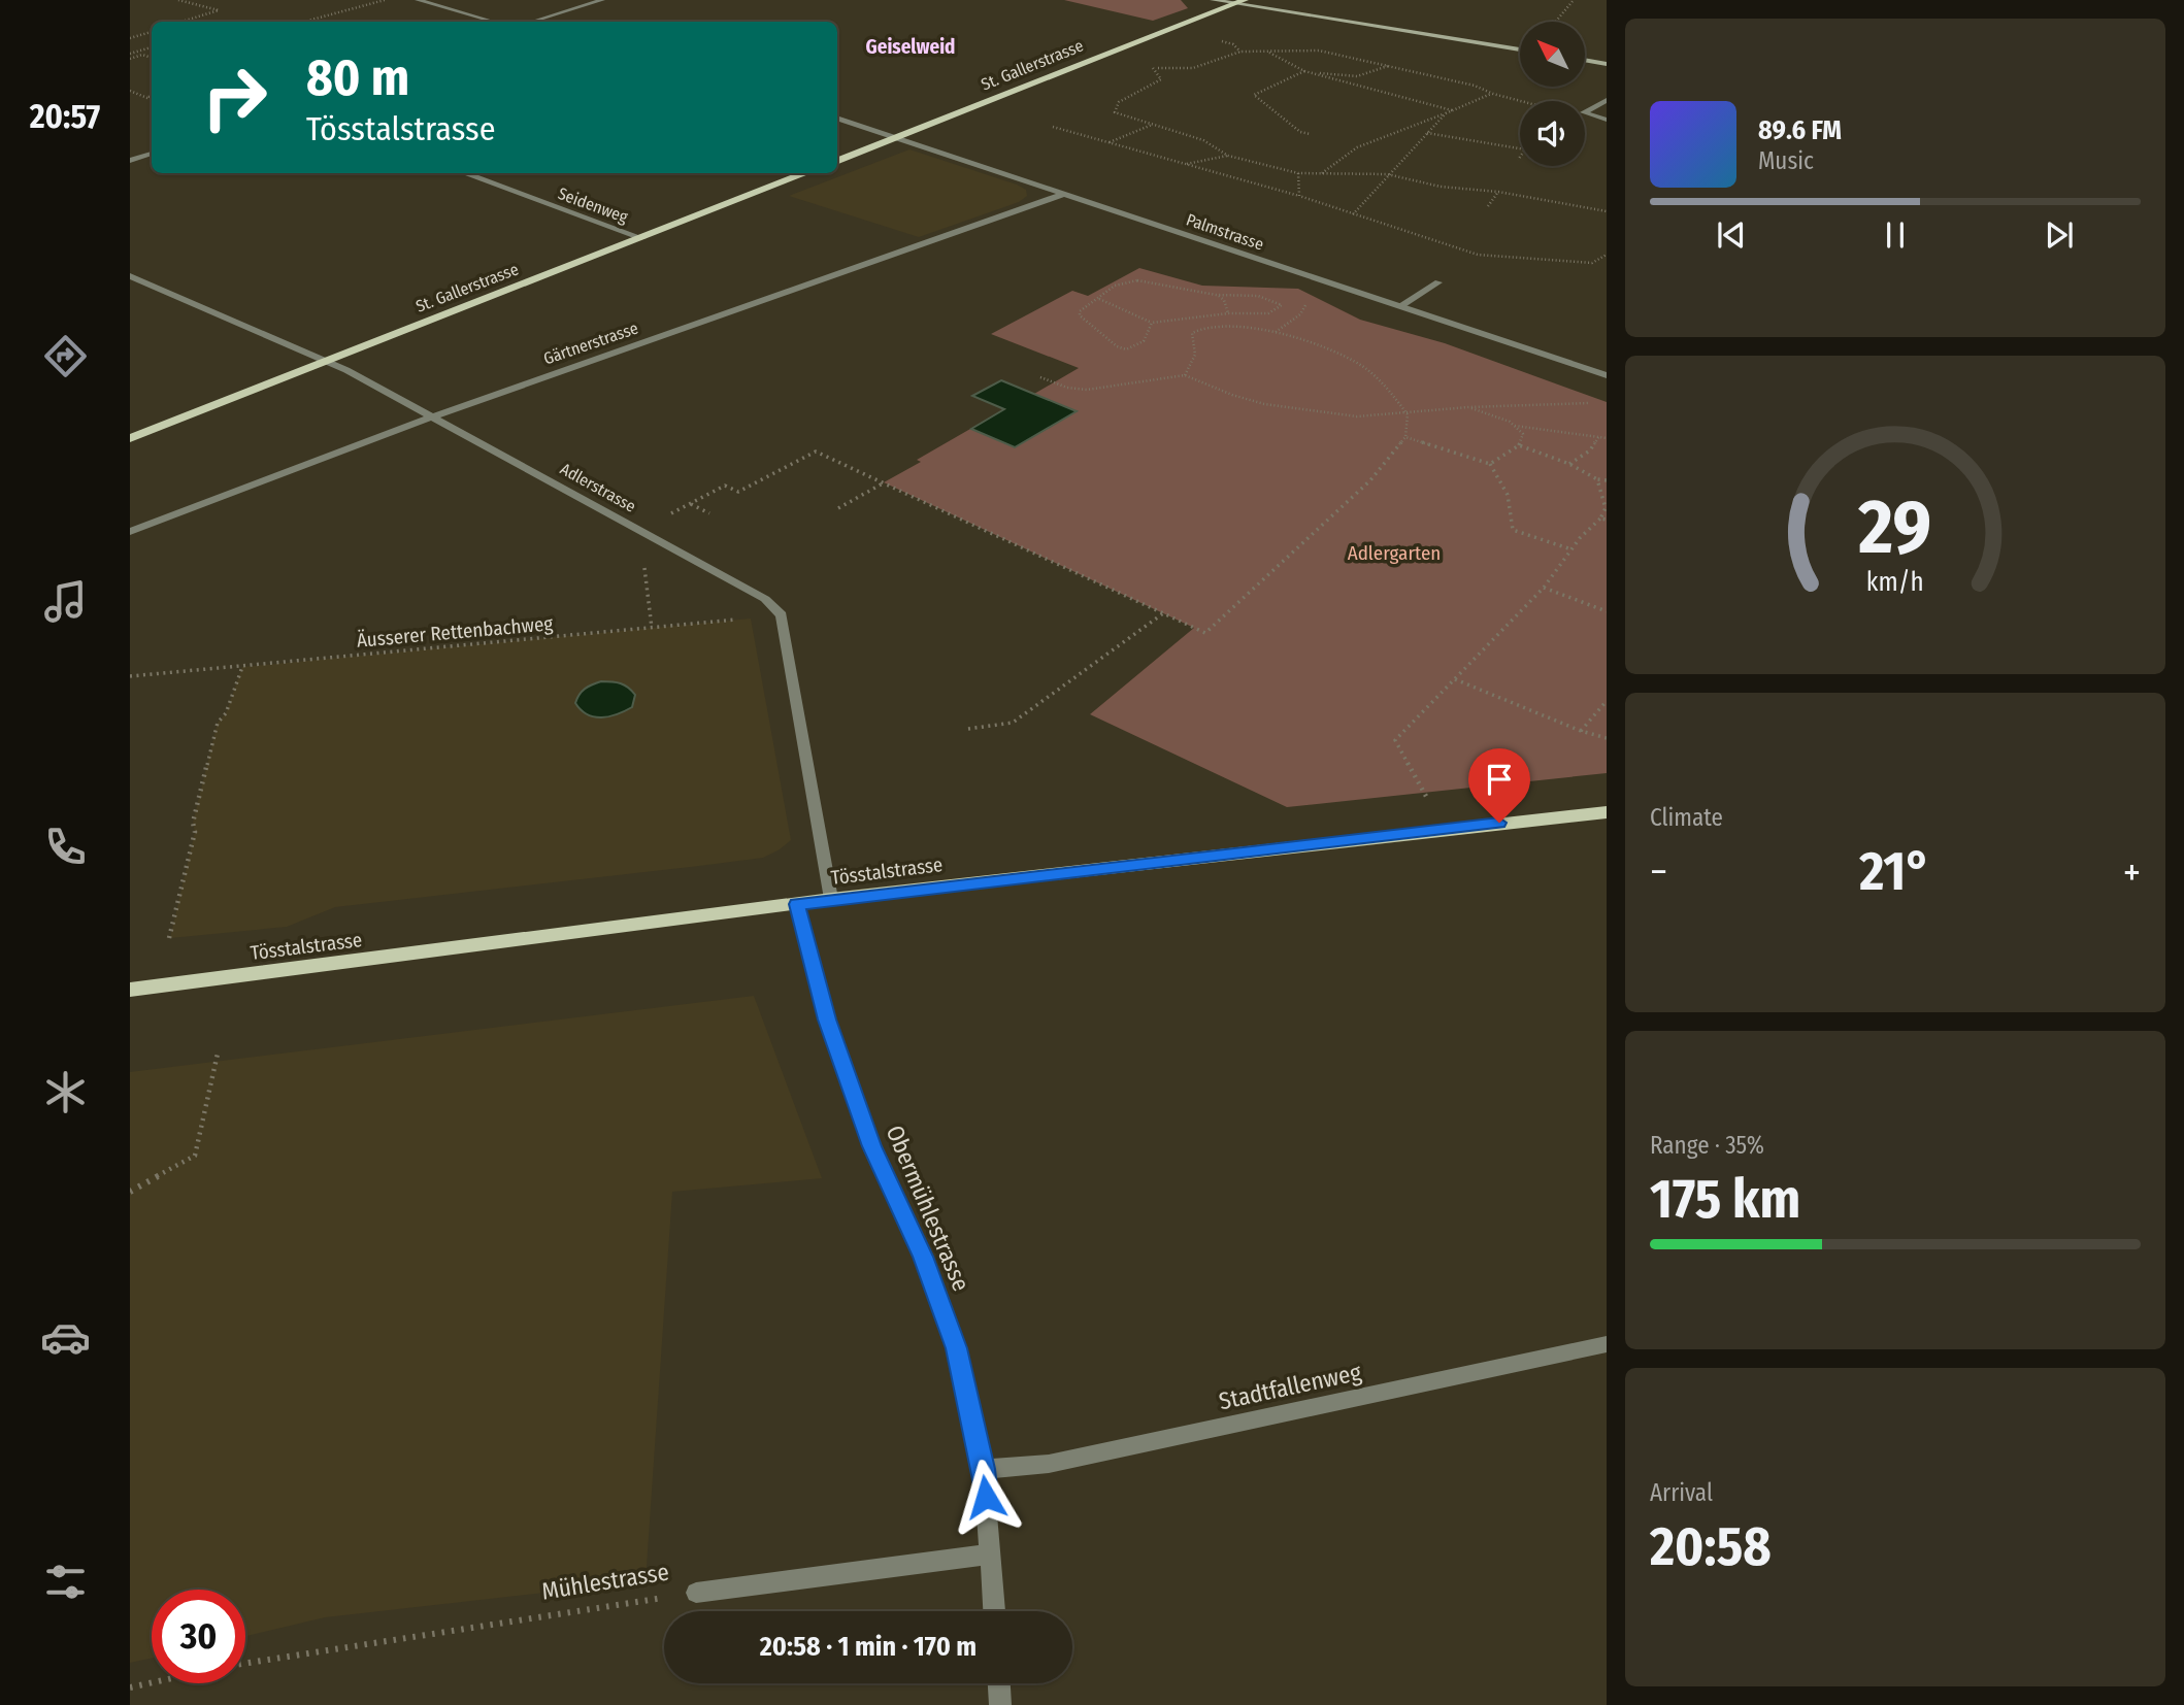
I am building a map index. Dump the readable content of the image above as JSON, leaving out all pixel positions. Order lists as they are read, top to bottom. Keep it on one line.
{"streets":{"main road":["St. Gallerstrasse","Tösstalstrasse"],"street":["Seidenweg","Palmstrasse","Gärtnerstrasse","Adlerstrasse","Obermühlestrasse","Stadtfallenweg","Mühlestrasse"],"path":["Äusserer Rettenbachweg"]},"crossings":[["St. Gallerstrasse","Seidenweg"],["St. Gallerstrasse","Palmstrasse"],["St. Gallerstrasse","Adlerstrasse"],["Palmstrasse","Gärtnerstrasse"],["Gärtnerstrasse","Adlerstrasse"],["Adlerstrasse","Äusserer Rettenbachweg"],["Tösstalstrasse","Obermühlestrasse"],["Obermühlestrasse","Stadtfallenweg"],["Obermühlestrasse","Mühlestrasse"]],"districts":["Geiselweid"],"parks":["Adlergarten"],"north":"top left","page":{"tabs":"20:57","turn":["80 m","Tösstalstrasse"],"song":["89.6 FM","Music"],"tile":["Climate",["Range · 35%","175 km"],["Arrival","20:58"]],"heat":["−","21°","+"],"limit":"30","trip":"20:58 · 1 min · 170 m","gauge":["29","km/h"]}}
